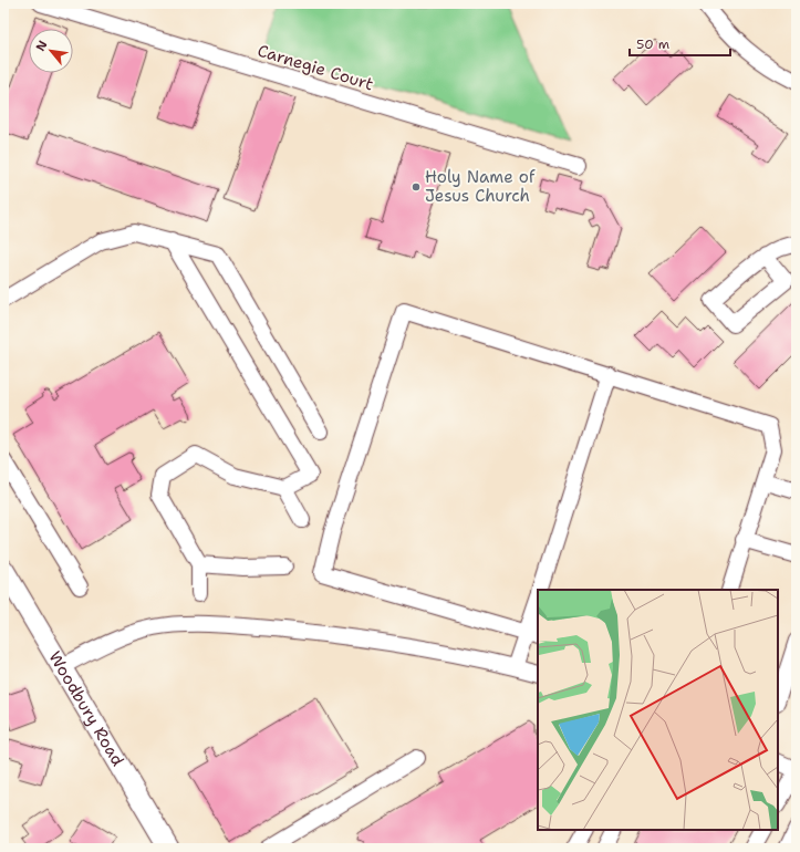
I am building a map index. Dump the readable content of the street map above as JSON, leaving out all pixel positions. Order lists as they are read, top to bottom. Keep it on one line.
{"streets":{"main road":["Woodbury Road"],"street":["Carnegie Court"]},"places":["Holy Name of Jesus Church"],"scale_bar":"50 m","north":"top left"}
